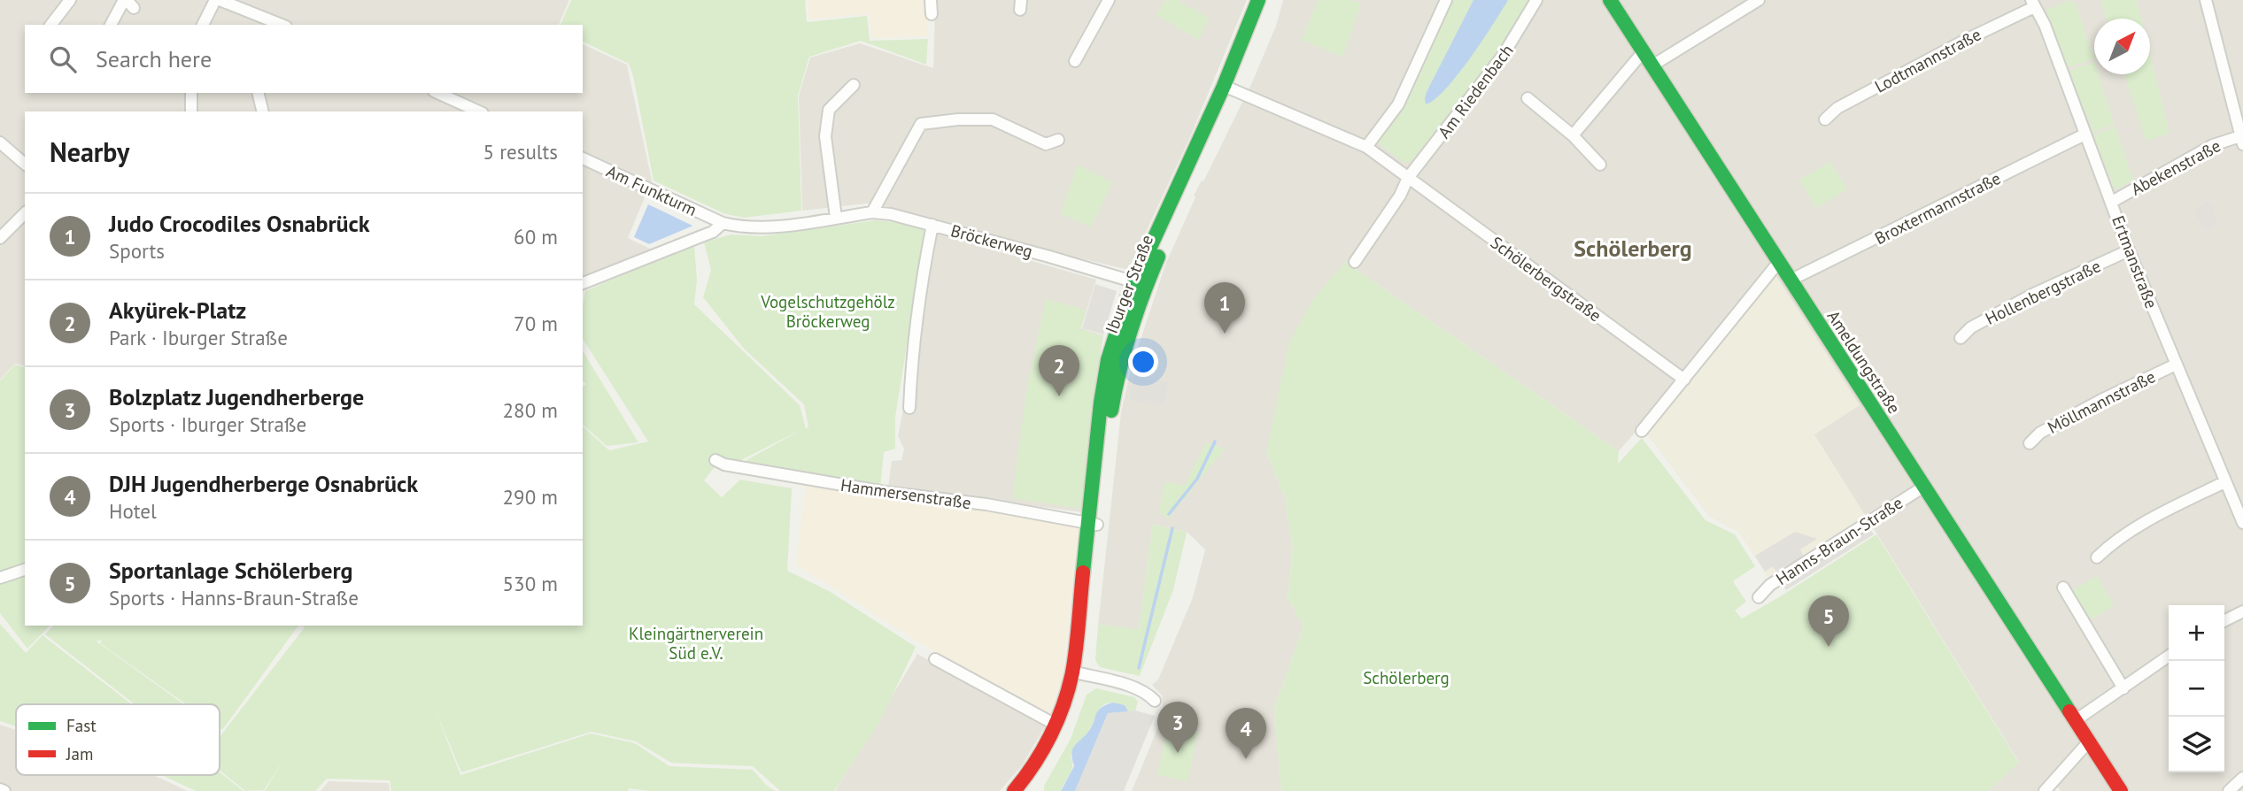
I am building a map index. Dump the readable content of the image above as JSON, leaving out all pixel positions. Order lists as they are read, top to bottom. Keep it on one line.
{"streets":{"main road":["Iburger Straße","Ameldungstraße"],"street":["Lodtmannstraße","Am Riedenbach","Abekenstraße","Am Funkturm","Broxtermannstraße","Bröckerweg","Ertmanstraße","Schölerbergstraße","Hollenbergstraße","Möllmannstraße","Hammersenstraße","Hanns-Braun-Straße"]},"crossings":[["Lodtmannstraße","Ertmanstraße"],["Am Riedenbach","Schölerbergstraße"],["Abekenstraße","Ertmanstraße"],["Am Funkturm","Bröckerweg"],["Broxtermannstraße","Ertmanstraße"],["Broxtermannstraße","Ameldungstraße"],["Bröckerweg","Iburger Straße"],["Ertmanstraße","Hollenbergstraße"],["Ertmanstraße","Möllmannstraße"],["Schölerbergstraße","Iburger Straße"],["Iburger Straße","Hammersenstraße"],["Ameldungstraße","Hanns-Braun-Straße"]],"districts":["Schölerberg"],"parks":["Vogelschutzgehölz Bröckerweg","Kleingärtnerverein Süd e.V.","Schölerberg"],"legend":["Fast","Jam"],"north":"top right","page":{"search":"Search here","heading":["Nearby","5 results"],"list":[{"mark":"1","name":"Judo Crocodiles Osnabrück","note":"Sports","value":"60 m"},{"mark":"2","name":"Akyürek-Platz","note":"Park · Iburger Straße","value":"70 m"},{"mark":"3","name":"Bolzplatz Jugendherberge","note":"Sports · Iburger Straße","value":"280 m"},{"mark":"4","name":"DJH Jugendherberge Osnabrück","note":"Hotel","value":"290 m"},{"mark":"5","name":"Sportanlage Schölerberg","note":"Sports · Hanns-Braun-Straße","value":"530 m"}],"pins":["1","2","5","3","4"],"map_buttons":["+","−"]}}
